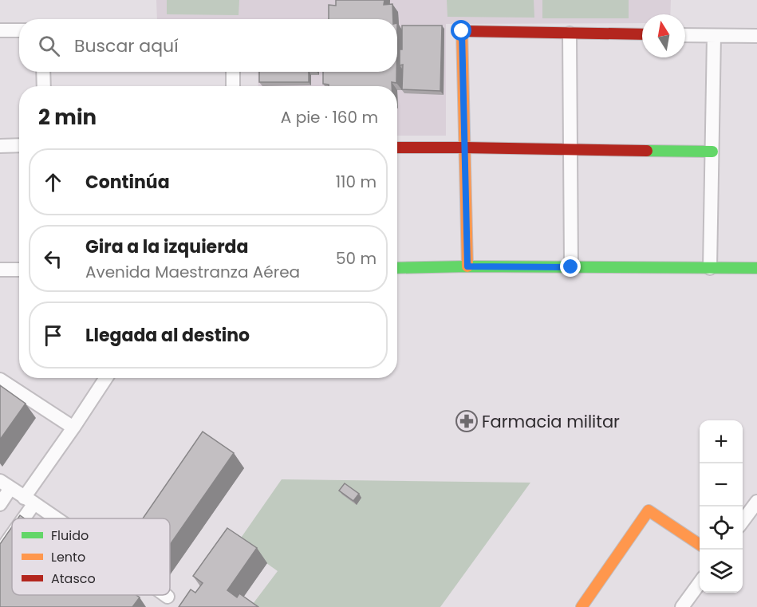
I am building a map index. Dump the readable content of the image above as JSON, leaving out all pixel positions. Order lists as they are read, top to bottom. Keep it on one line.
{"places":{"pharmacy":["Farmacia militar"]},"legend":["Fluido","Lento","Atasco"],"north":"top","page":{"search":"Buscar aquí","heading":["2 min","A pie · 160 m"],"list":[["Continúa","110 m"],["Gira a la izquierda","Avenida Maestranza Aérea","50 m"],"Llegada al destino"],"map_buttons":["+","−"]}}
